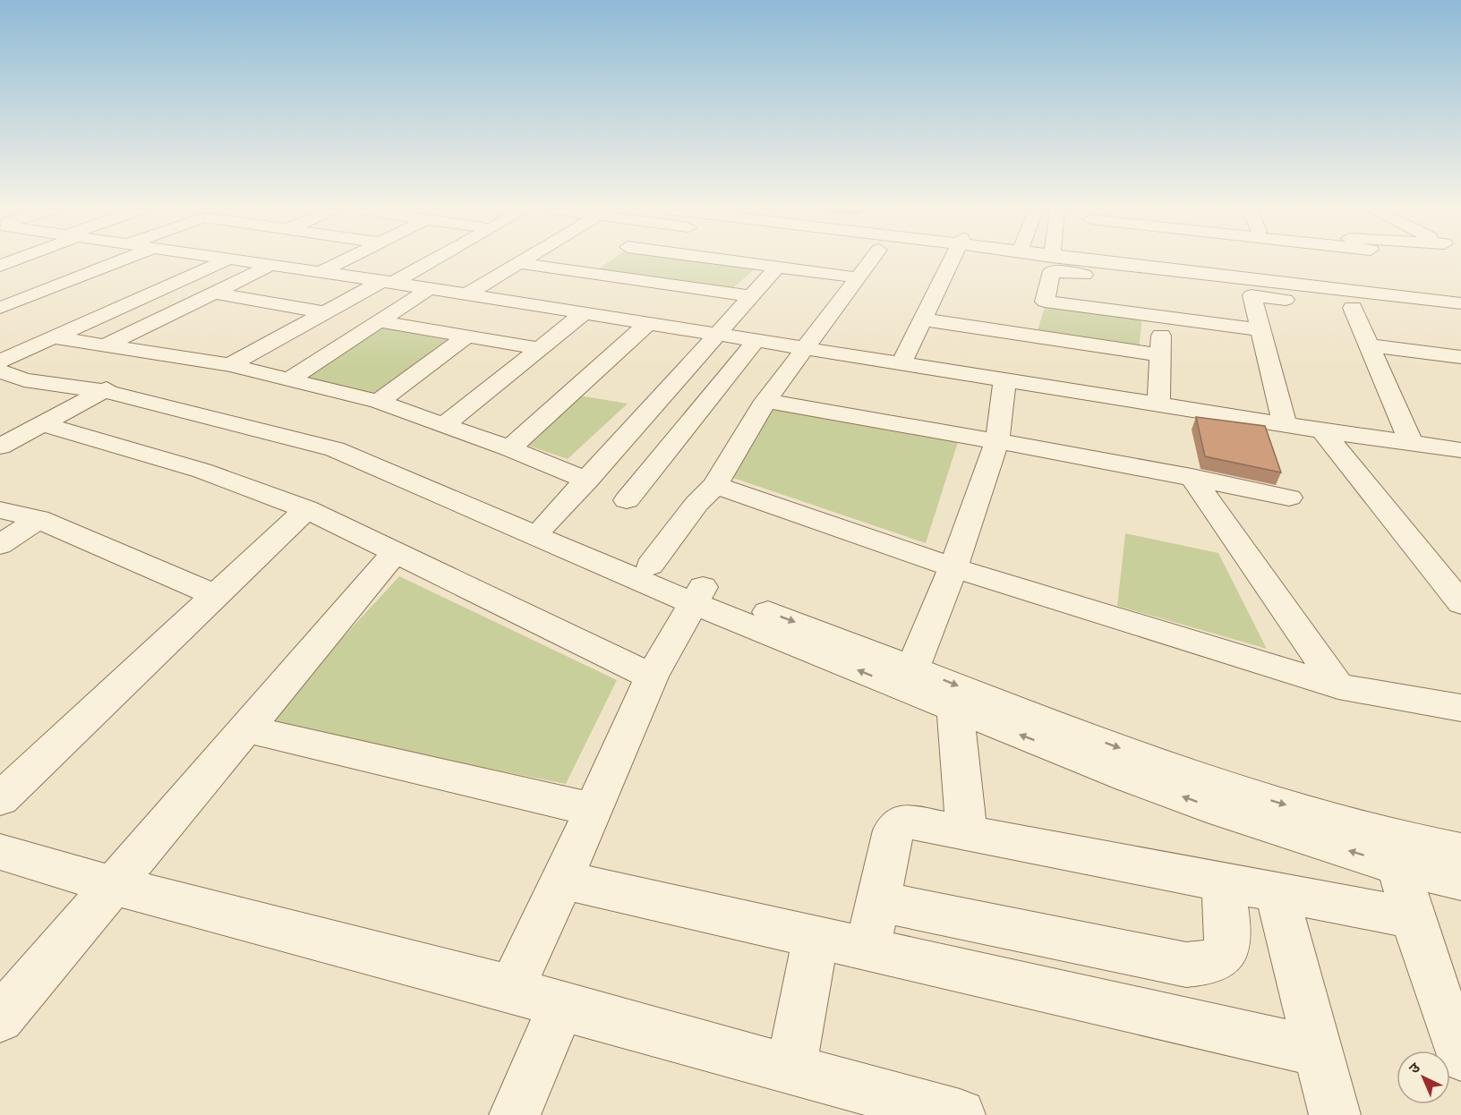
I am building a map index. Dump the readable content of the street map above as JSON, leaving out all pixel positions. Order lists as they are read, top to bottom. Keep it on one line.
{"north":"top left"}
